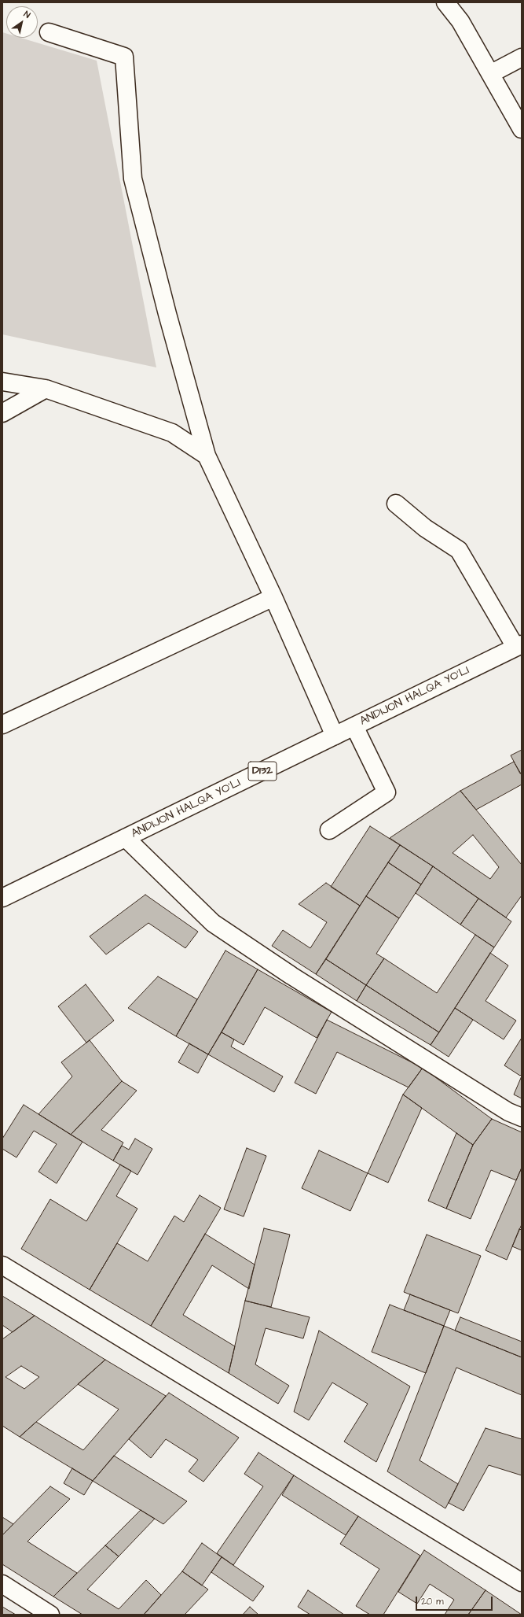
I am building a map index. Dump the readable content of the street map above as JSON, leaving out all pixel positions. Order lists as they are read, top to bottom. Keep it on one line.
{"streets":{"main road":["ANDIJON HALQA YO‘LI","D132"]},"scale_bar":"20 m","north":"top right"}
